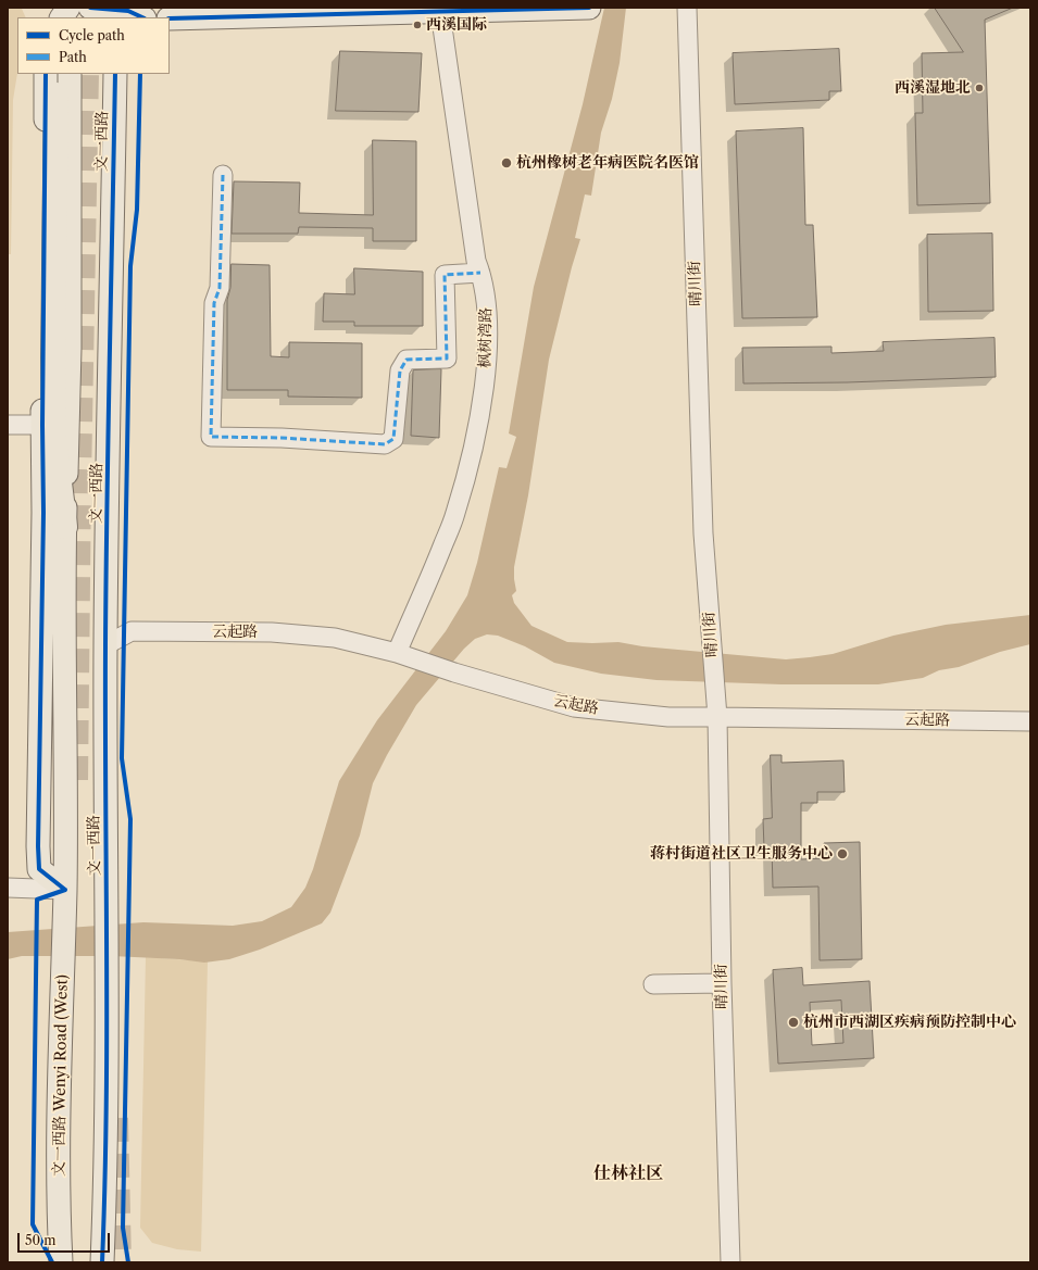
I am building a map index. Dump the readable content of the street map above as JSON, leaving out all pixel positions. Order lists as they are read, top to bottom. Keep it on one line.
{"streets":{"main road":["文一西路","文一西路 Wenyi Road (West)"],"street":["晴川街","枫树湾路","云起路"]},"crossings":[["文一西路","云起路"],["文一西路","文一西路 Wenyi Road (West)"],["晴川街","云起路"],["枫树湾路","云起路"]],"districts":["仕林社区"],"places":["西溪国际","西溪湿地北","杭州橡树老年病医院名医馆","蒋村街道社区卫生服务中心","杭州市西湖区疾病预防控制中心"],"legend":["Cycle path","Path"],"scale_bar":"50 m"}
